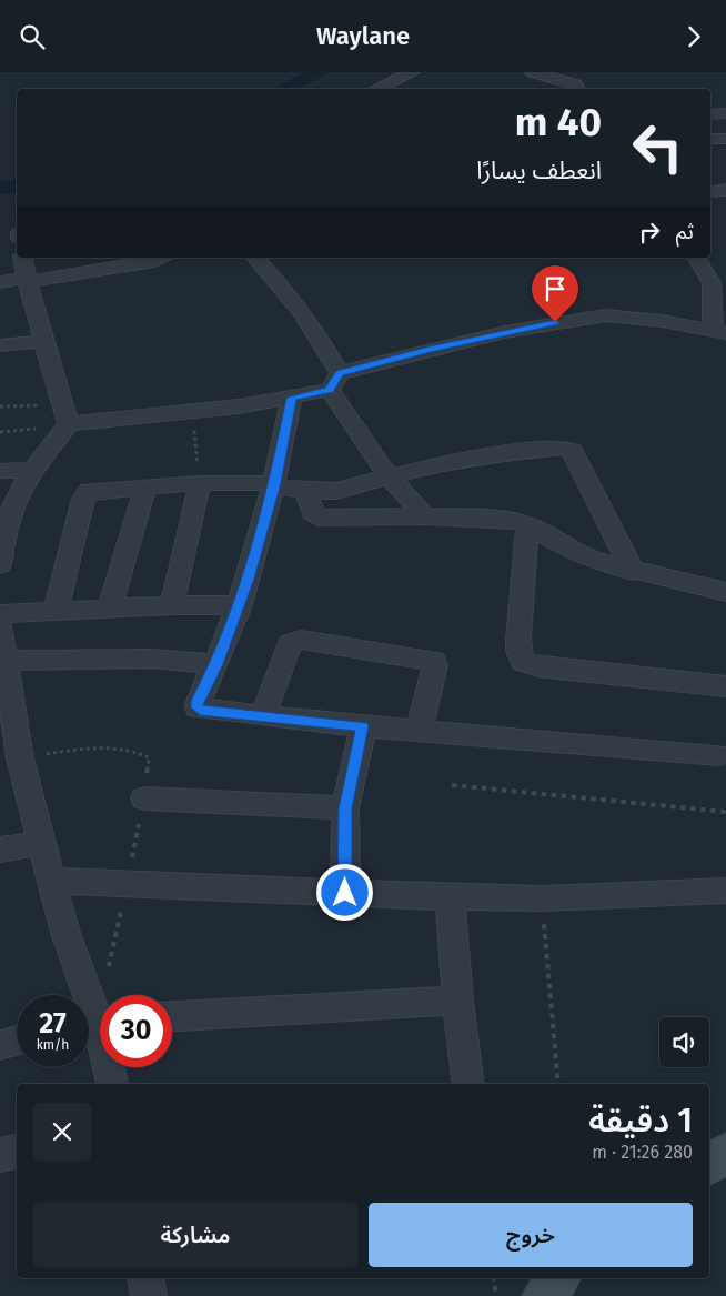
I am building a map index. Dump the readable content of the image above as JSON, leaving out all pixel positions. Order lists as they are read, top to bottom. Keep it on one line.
{"page":{"header":"Waylane","turn":["40 m","انعطف يسارًا"],"then":"ثم","speed":"27 km/h","limit":"30","heading":["1 دقيقة","280 m · 21:26"],"buttons":["خروج","مشاركة"]}}
